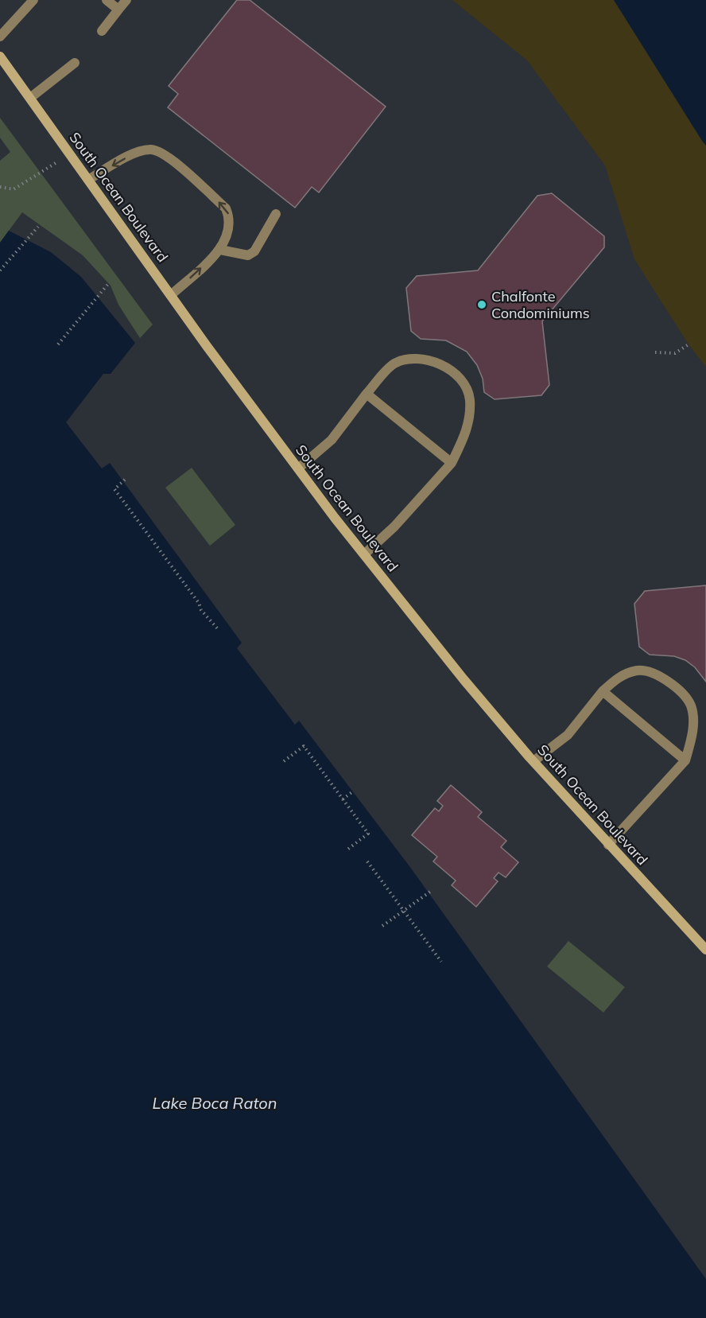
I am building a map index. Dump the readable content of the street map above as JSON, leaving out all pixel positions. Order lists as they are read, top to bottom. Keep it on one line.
{"streets":{"main road":["South Ocean Boulevard"]},"water":["Lake Boca Raton"],"places":["Chalfonte Condominiums"]}
